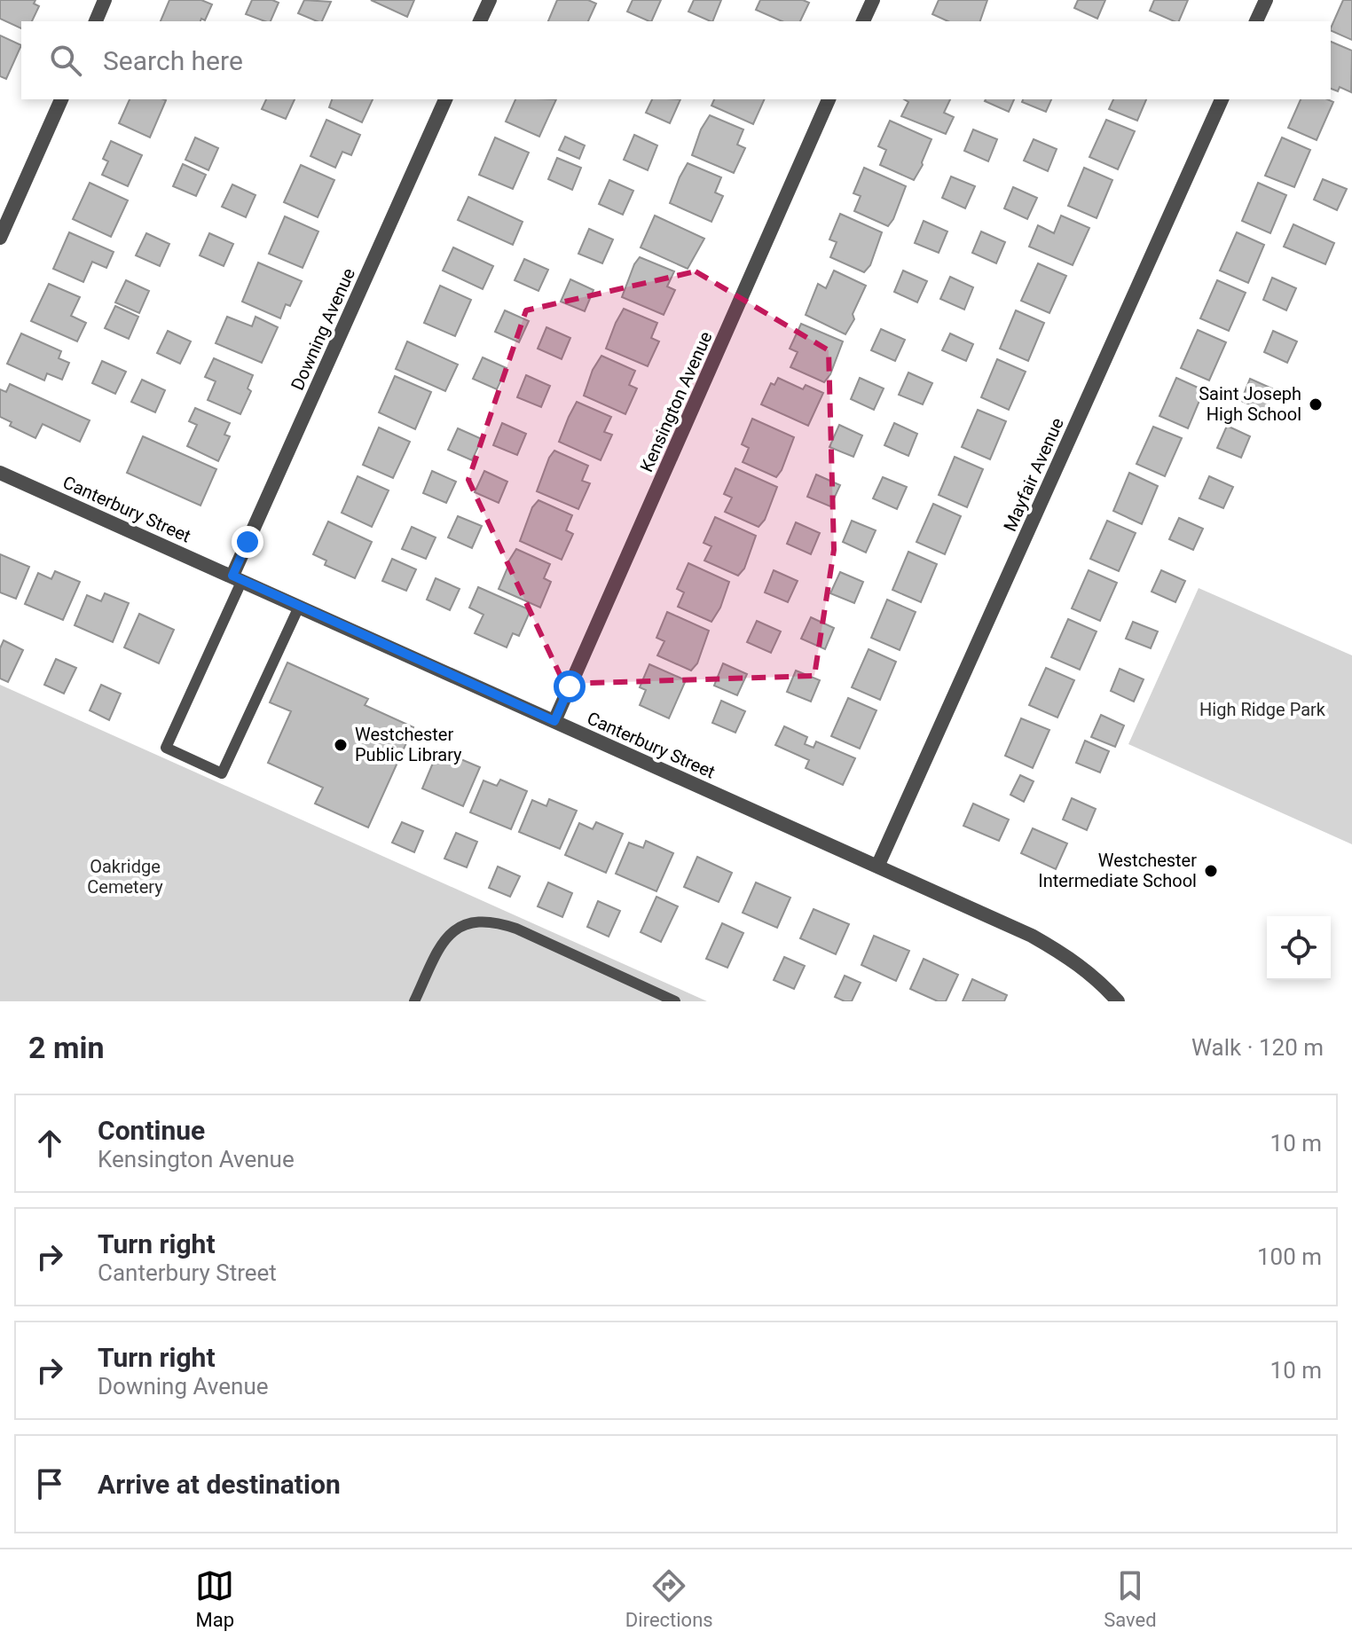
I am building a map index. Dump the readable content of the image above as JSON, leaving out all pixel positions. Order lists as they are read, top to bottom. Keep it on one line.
{"streets":{"street":["Downing Avenue","Kensington Avenue","Mayfair Avenue","Canterbury Street"]},"crossings":[["Downing Avenue","Canterbury Street"],["Kensington Avenue","Canterbury Street"],["Mayfair Avenue","Canterbury Street"]],"parks":["High Ridge Park","Oakridge Cemetery"],"places":["Saint Joseph High School","Westchester Public Library","Westchester Intermediate School"],"page":{"search":"Search here","heading":["2 min","Walk · 120 m"],"list":[["Continue","Kensington Avenue","10 m"],["Turn right","Canterbury Street","100 m"],["Turn right","Downing Avenue","10 m"],"Arrive at destination"],"nav":["Map","Directions","Saved"]}}
